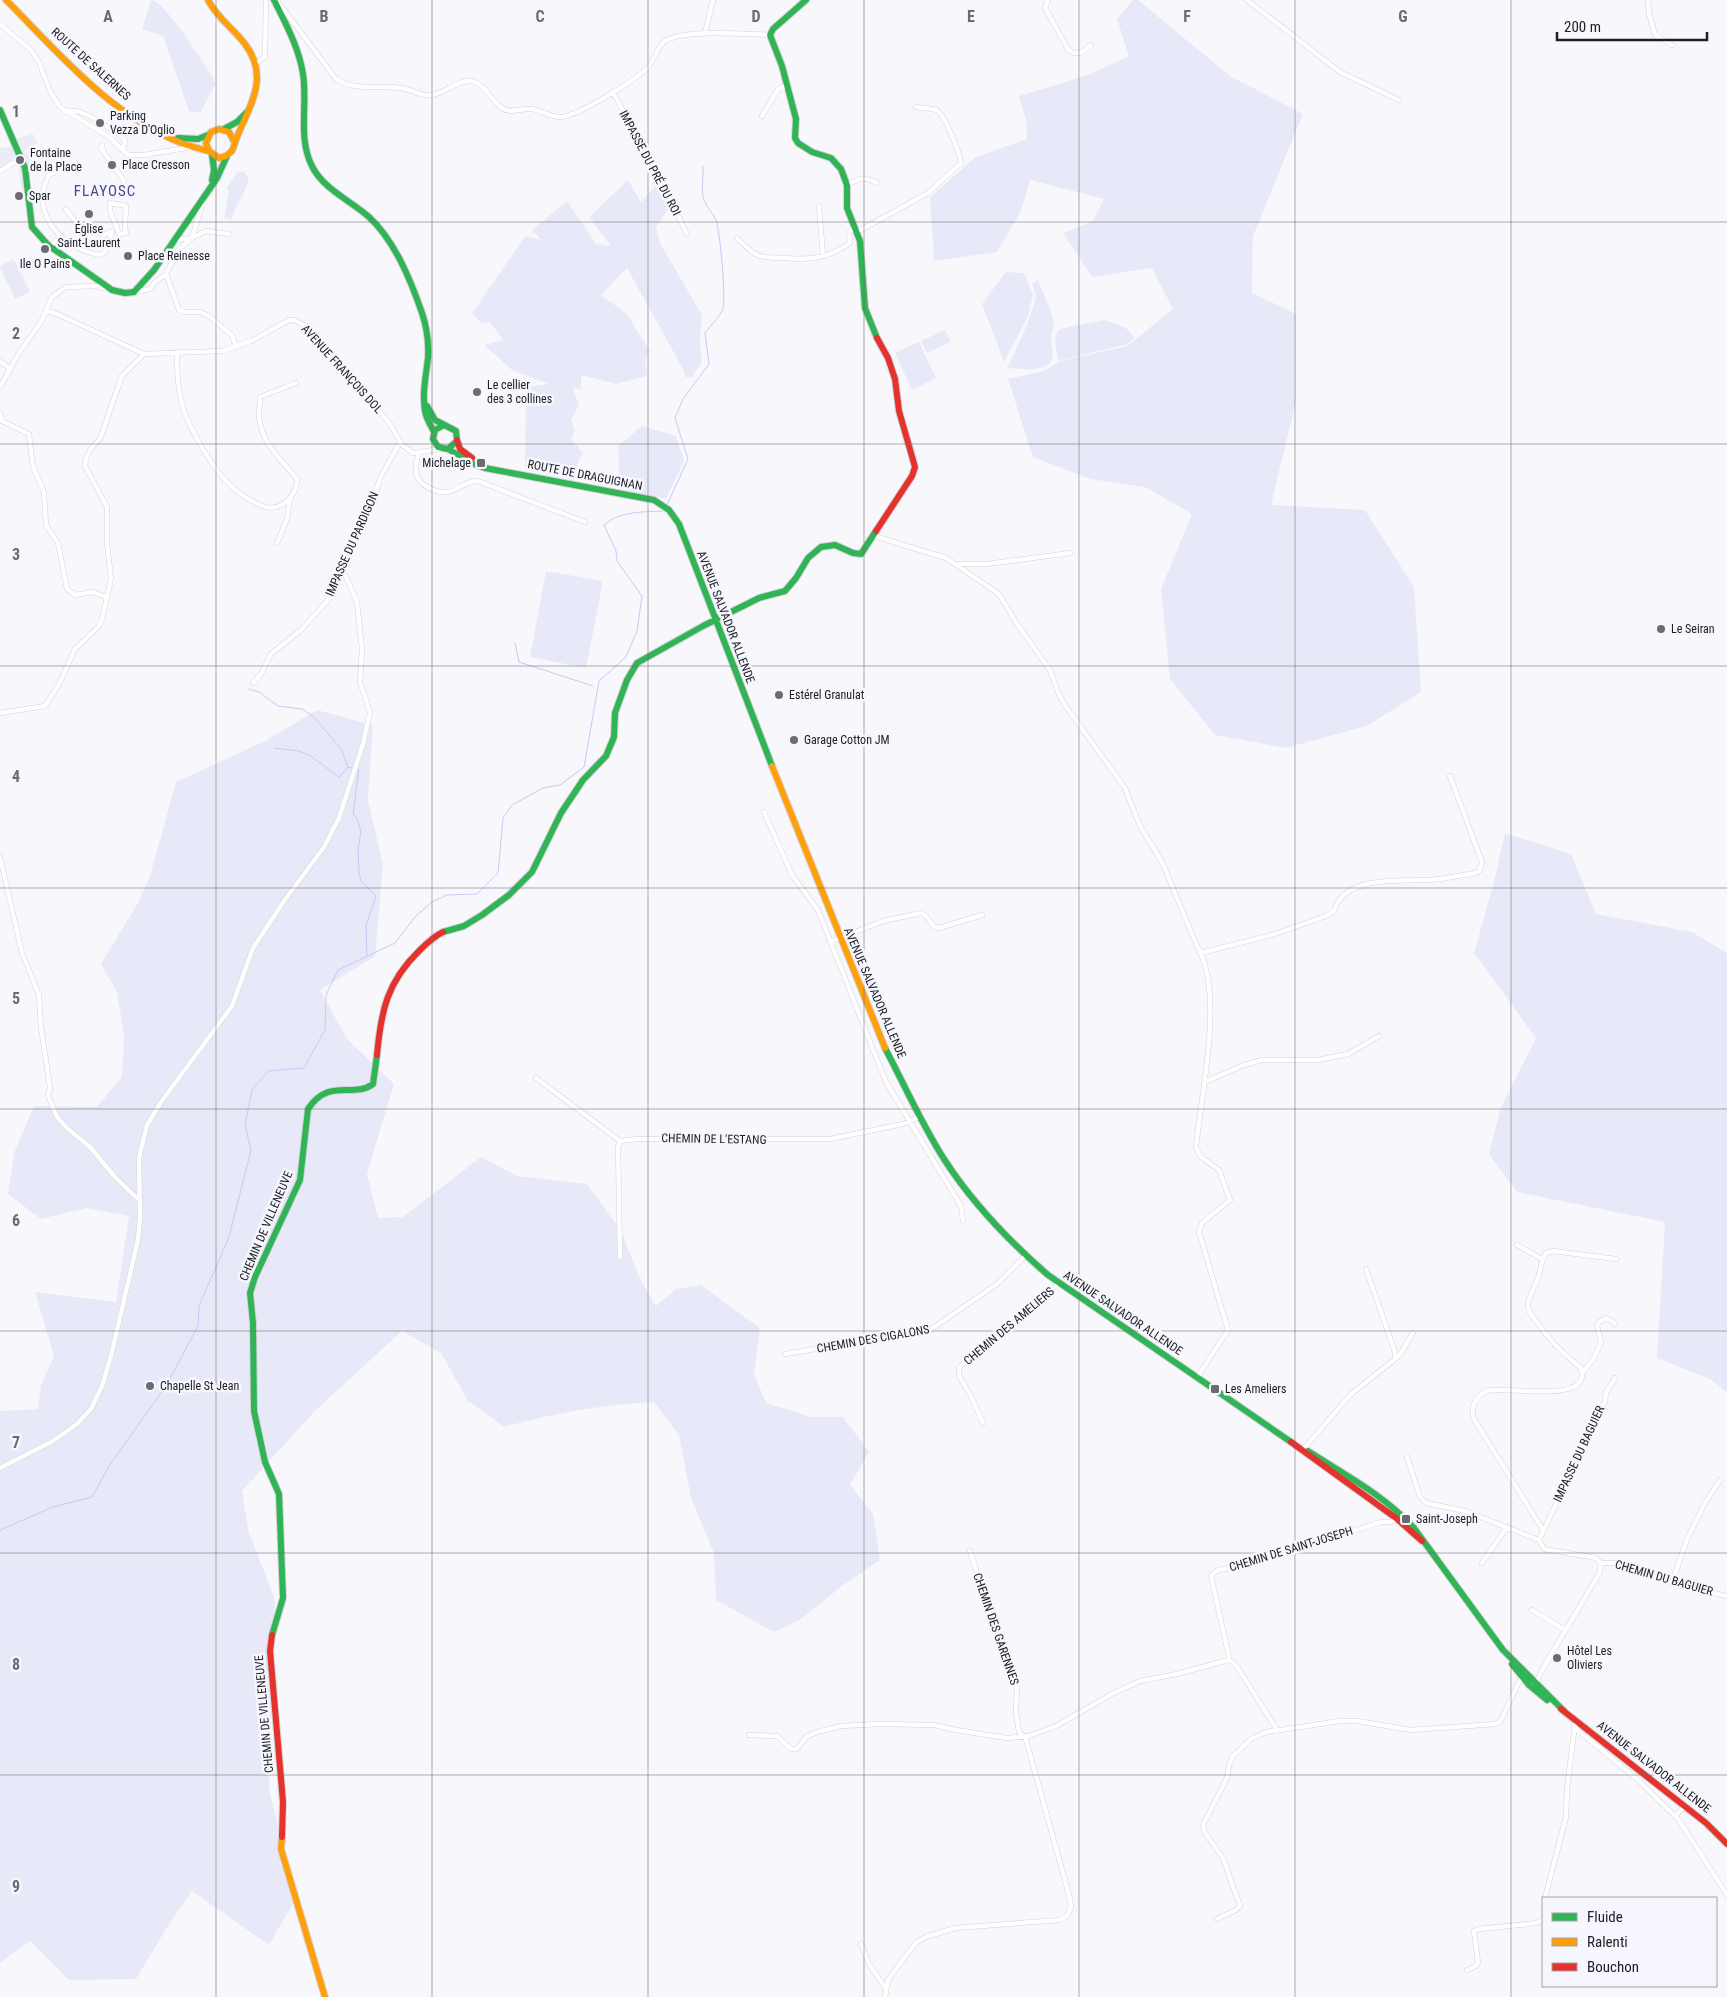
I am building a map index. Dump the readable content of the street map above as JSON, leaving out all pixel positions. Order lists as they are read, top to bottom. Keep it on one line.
{"streets":{"main road":["ROUTE DE SALERNES","ROUTE DE DRAGUIGNAN","AVENUE SALVADOR ALLENDE","CHEMIN DE VILLENEUVE"],"street":["IMPASSE DU PRÉ DU ROI","AVENUE FRANÇOIS DOL","IMPASSE DU PARDIGON","CHEMIN DE L'ESTANG","CHEMIN DES AMELIERS","CHEMIN DES CIGALONS","IMPASSE DU BAGUIER","CHEMIN DE SAINT-JOSEPH","CHEMIN DU BAGUIER","CHEMIN DES GARENNES"]},"crossings":[["AVENUE FRANÇOIS DOL","IMPASSE DU PARDIGON"],["ROUTE DE DRAGUIGNAN","AVENUE SALVADOR ALLENDE"],["AVENUE SALVADOR ALLENDE","CHEMIN DE L'ESTANG"],["AVENUE SALVADOR ALLENDE","CHEMIN DE VILLENEUVE"],["AVENUE SALVADOR ALLENDE","CHEMIN DES AMELIERS"],["AVENUE SALVADOR ALLENDE","CHEMIN DES CIGALONS"],["AVENUE SALVADOR ALLENDE","CHEMIN DE SAINT-JOSEPH"],["AVENUE SALVADOR ALLENDE","CHEMIN DU BAGUIER"]],"districts":["FLAYOSC"],"places":{"other":["Parking Vezza D'Oglio","Fontaine de la Place","Place Cresson","Spar","Église Saint-Laurent","Ile O Pains","Place Reinesse","Le cellier des 3 collines","Le Seiran","Estérel Granulat","Garage Cotton JM","Chapelle St Jean","Hôtel Les Oliviers"],"transit":["Michelage","Les Ameliers","Saint-Joseph"]},"legend":["Fluide","Ralenti","Bouchon"],"scale_bar":"200 m","grid":{"columns":["A","B","C","D","E","F","G"],"rows":["1","2","3","4","5","6","7","8","9"]}}
